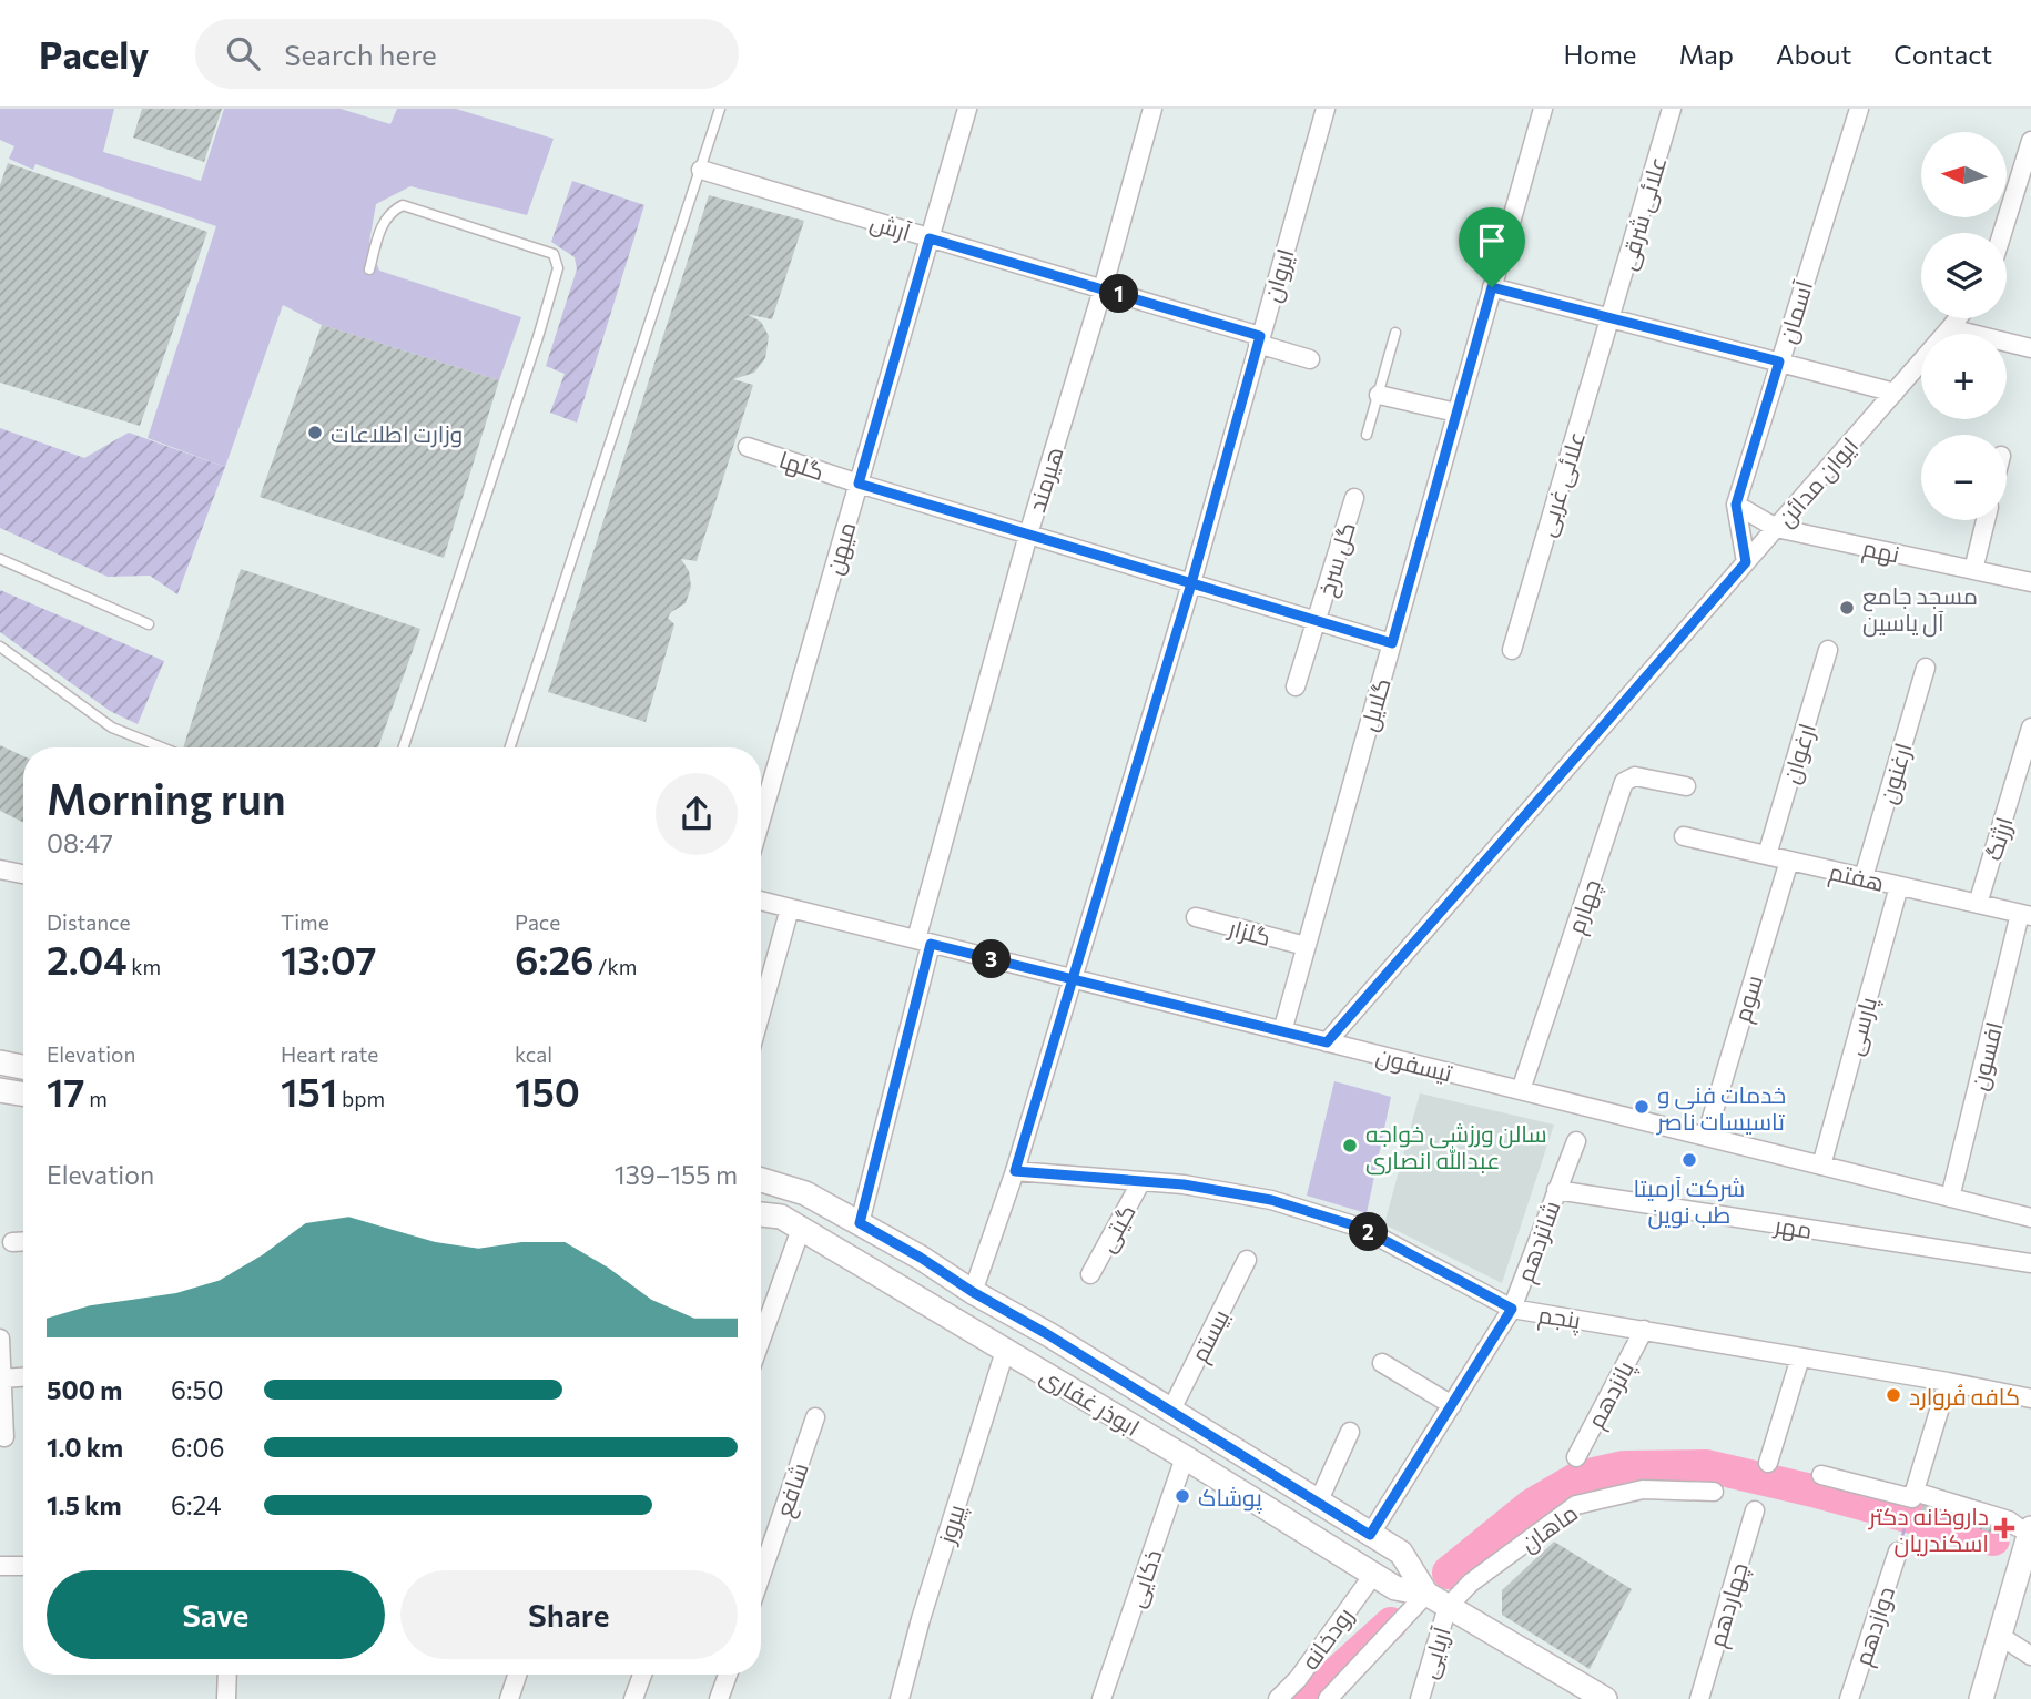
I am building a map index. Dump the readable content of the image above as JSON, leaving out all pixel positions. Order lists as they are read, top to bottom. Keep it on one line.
{"streets":{"main road":["ابوذر غفاری"],"street":["علائی شرقی","آرش","ایروان","آسمان","گلها","هیرمند","ایوان مدائن","علائی غربی","میهن","نهم","گل سرخ","گلایل","ارغوان","ارغنون","ارژنگ","هفتم","چهارم","گلزار","سوم","پارسی","افسون","تیسفون","مهر","گیتی","شانزدهم","پنجم","بیستم","پانزدهم","شافع","پیروز","ماهان","ذکایی","چهاردهم","دوازدهم","رودخانه","آریایی"]},"crossings":[["علائی شرقی","علائی غربی"],["آرش","ایروان"],["آرش","هیرمند"],["آرش","میهن"],["ایروان","گلها"],["ایروان","تیسفون"],["ایروان","پنجم"],["ایروان","ابوذر غفاری"],["آسمان","ایوان مدائن"],["آسمان","نهم"],["گلها","هیرمند"],["گلها","میهن"],["گلها","گل سرخ"],["گلها","گلایل"],["هیرمند","تیسفون"],["هیرمند","ابوذر غفاری"],["ایوان مدائن","نهم"],["ایوان مدائن","تیسفون"],["گلایل","گلزار"],["گلایل","تیسفون"],["ارغوان","هفتم"],["ارغنون","هفتم"],["ارژنگ","هفتم"],["هفتم","سوم"],["هفتم","پارسی"],["هفتم","افسون"],["چهارم","تیسفون"],["سوم","تیسفون"],["پارسی","تیسفون"],["افسون","تیسفون"],["مهر","شانزدهم"],["گیتی","پنجم"],["شانزدهم","پنجم"],["شانزدهم","ابوذر غفاری"],["پنجم","پانزدهم"],["بیستم","ابوذر غفاری"],["ابوذر غفاری","پیروز"],["ابوذر غفاری","ماهان"],["ابوذر غفاری","ذکایی"],["ابوذر غفاری","رودخانه"],["ابوذر غفاری","آریایی"],["ماهان","آریایی"]],"places":{"other":["وزارت اطلاعات","مسجد جامع آل یاسین","خدمات فنی و تاسیسات ناصر","سالن ورزشی خواجه عبدالله انصاری","شرکت آرمیتا طب نوین","کافه فُروارد","پوشاک"],"health":["داروخانه دکتر اسکندریان"]},"north":"left","page":{"header":"Pacely","search":"Search here","nav":["Home","Map","About","Contact"],"map_buttons":["+","−"],"pins":["1","3","2"],"heading":["Morning run","08:47"],"stats":[["Distance","2.04 km"],["Time","13:07"],["Pace","6:26 /km"],["Elevation","17 m"],["Heart rate","151 bpm"],["kcal","150"]],"chart":["Elevation","139–155 m"],"list":[{"name":"500 m","note":"6:50"},{"name":"1.0 km","note":"6:06"},{"name":"1.5 km","note":"6:24"}],"buttons":["Save","Share"]}}
